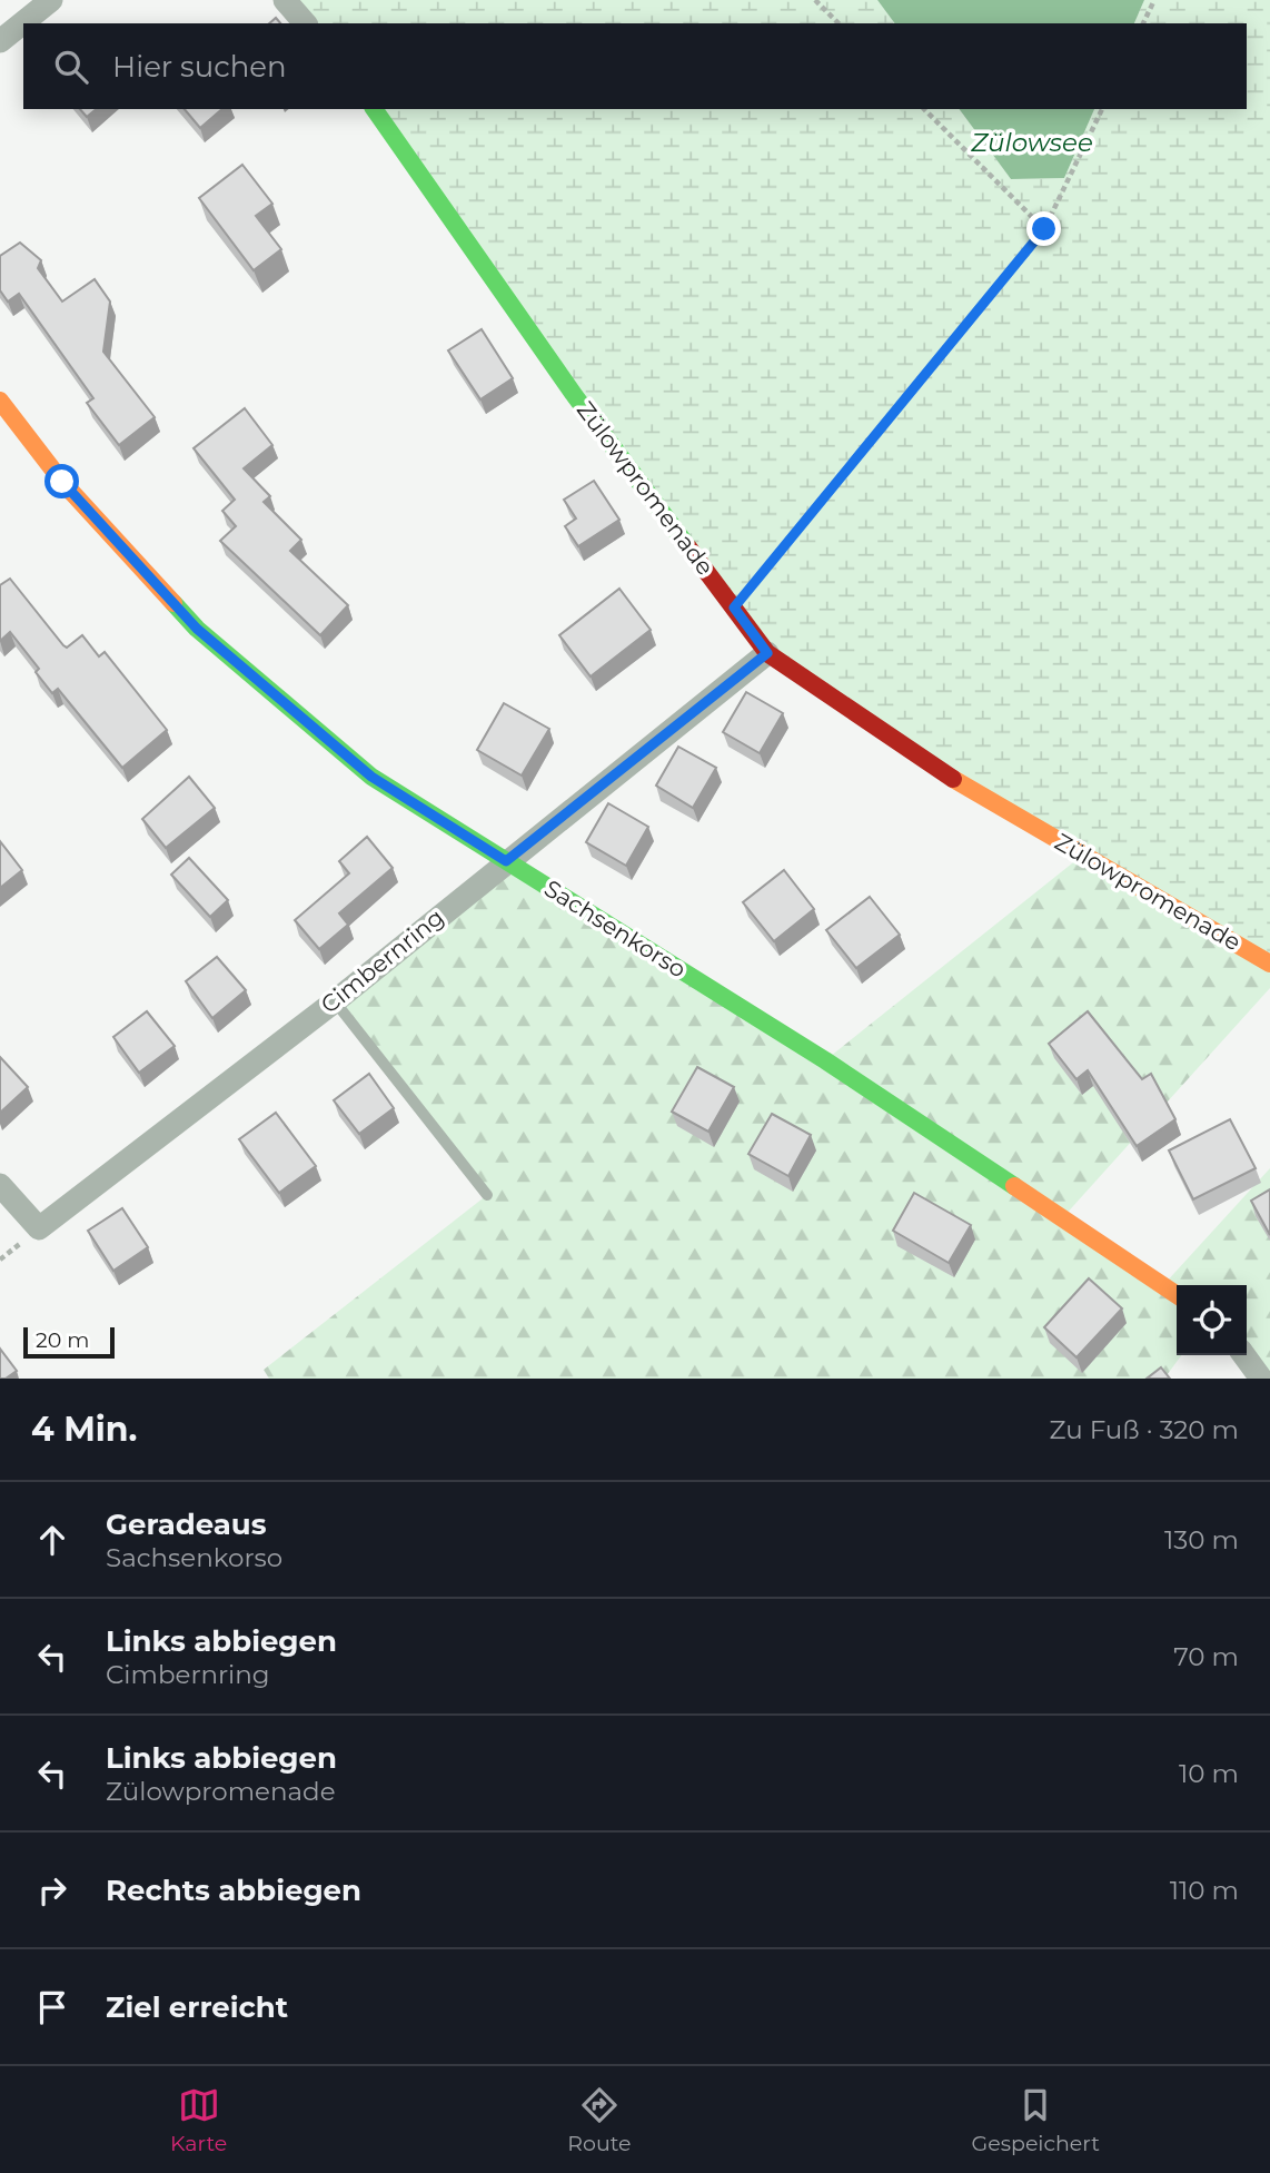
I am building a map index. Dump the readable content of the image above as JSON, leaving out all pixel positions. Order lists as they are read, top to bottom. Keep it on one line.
{"streets":{"street":["Zülowpromenade","Sachsenkorso","Cimbernring"]},"crossings":[["Zülowpromenade","Cimbernring"],["Sachsenkorso","Cimbernring"]],"water":["Zülowsee"],"scale_bar":"20 m","page":{"search":"Hier suchen","scale":"20 m","heading":["4 Min.","Zu Fuß · 320 m"],"list":[["Geradeaus","Sachsenkorso","130 m"],["Links abbiegen","Cimbernring","70 m"],["Links abbiegen","Zülowpromenade","10 m"],["Rechts abbiegen","110 m"],"Ziel erreicht"],"nav":["Karte","Route","Gespeichert"]}}
